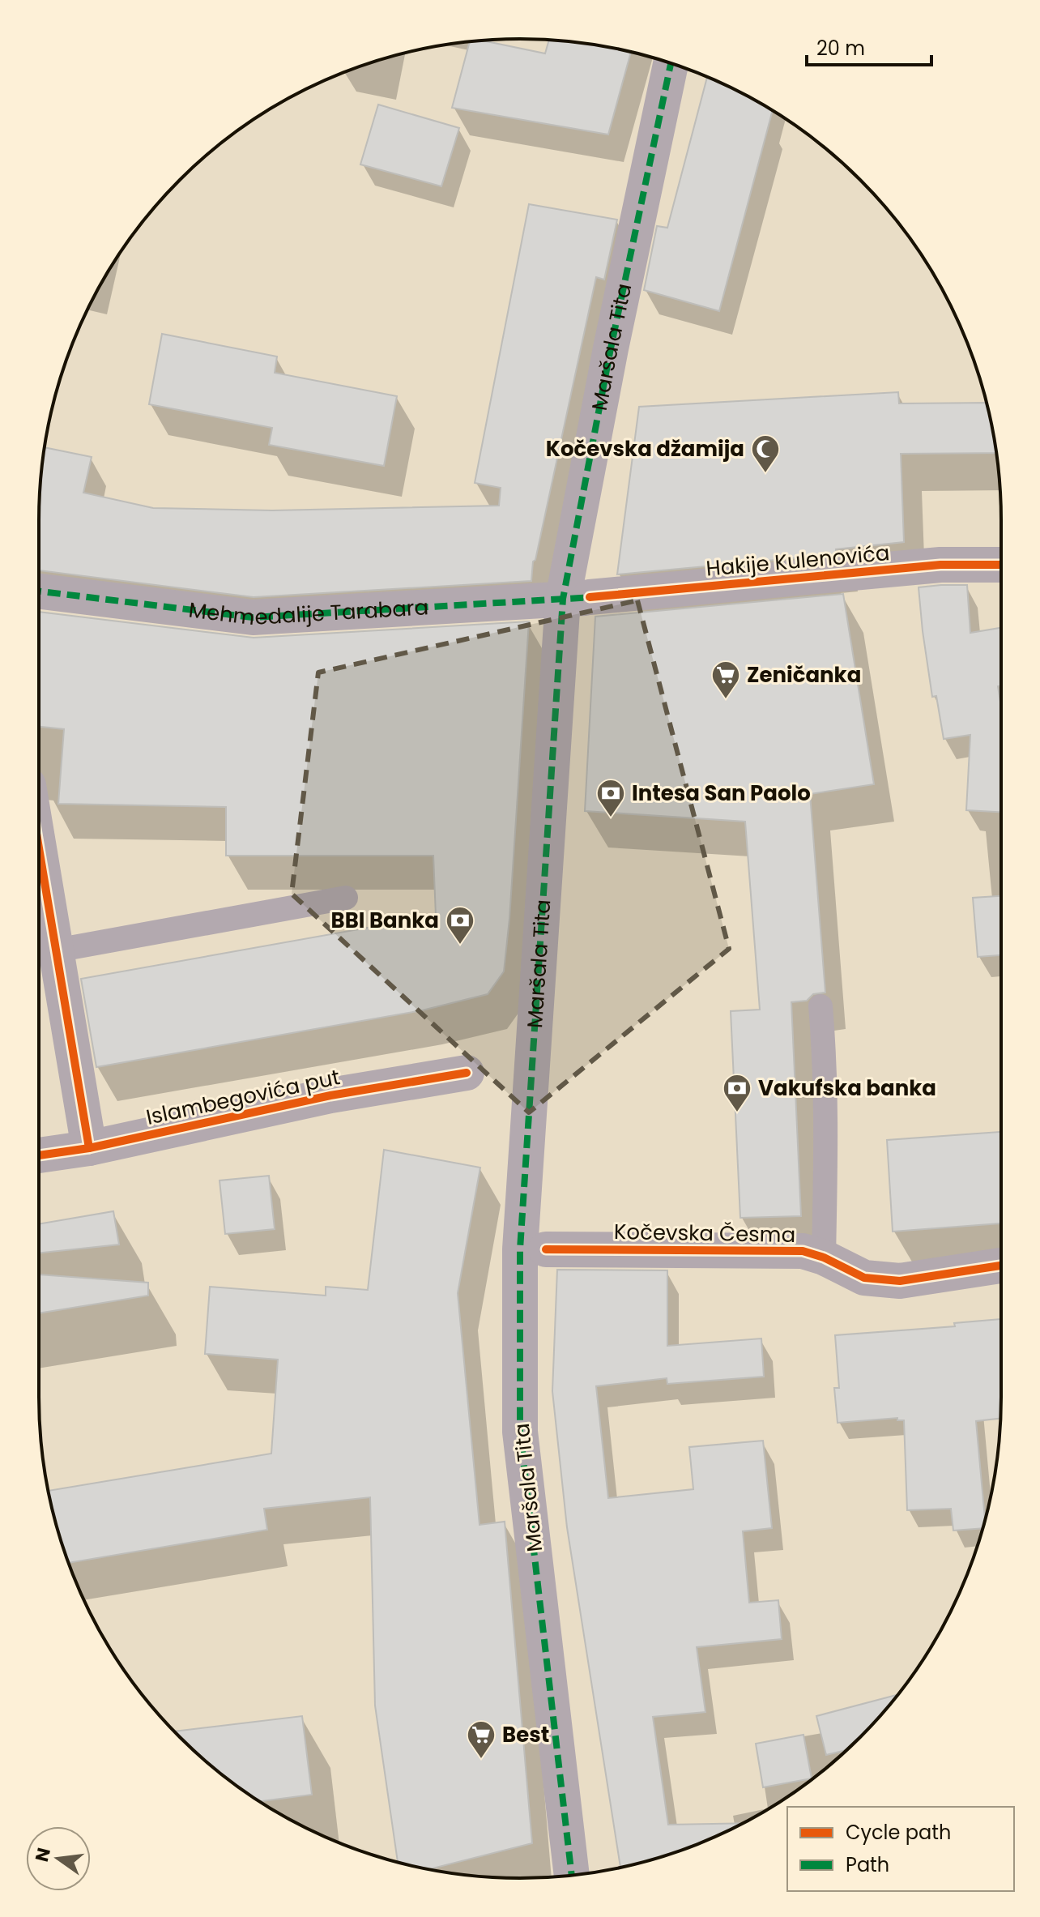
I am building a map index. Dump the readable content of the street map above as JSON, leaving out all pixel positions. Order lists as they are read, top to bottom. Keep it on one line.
{"streets":{"street":["Maršala Tita","Hakije Kulenovića","Mehmedalije Tarabara","Islambegovića put","Kočevska Česma"]},"crossings":[["Maršala Tita","Hakije Kulenovića"],["Maršala Tita","Mehmedalije Tarabara"],["Hakije Kulenovića","Mehmedalije Tarabara"]],"places":{"mosque":["Kočevska džamija"],"supermarket":["Zeničanka","Best"],"bank":["Intesa San Paolo","BBI Banka","Vakufska banka"]},"legend":["Cycle path","Path"],"scale_bar":"20 m","north":"left"}
